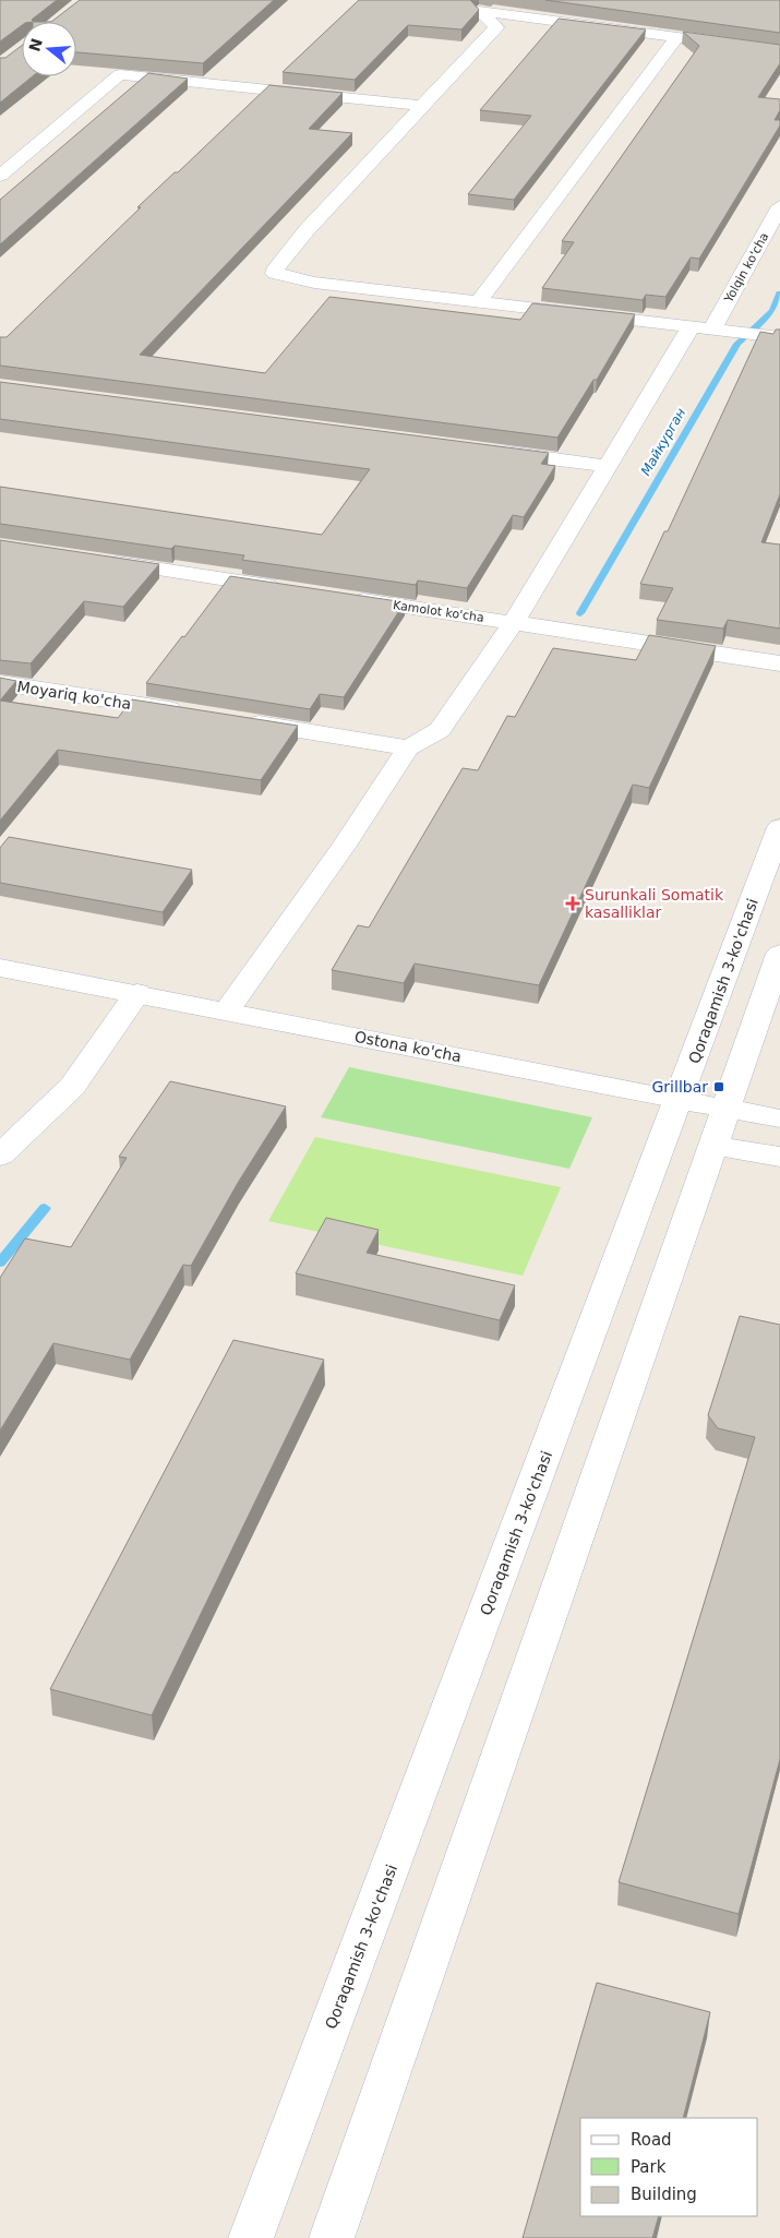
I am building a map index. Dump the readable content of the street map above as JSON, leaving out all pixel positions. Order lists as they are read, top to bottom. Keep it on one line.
{"streets":{"street":["Yolqin ko'cha","Kamolot ko'cha","Moyariq ko'cha","Qoraqamish 3-ko'chasi","Ostona ko'cha"]},"crossings":[["Yolqin ko'cha","Kamolot ko'cha"],["Qoraqamish 3-ko'chasi","Ostona ko'cha"]],"water":["Майкурган"],"places":{"health":["Surunkali Somatik kasalliklar"],"transit":["Grillbar"]},"legend":["Road","Park","Building"],"north":"left"}
